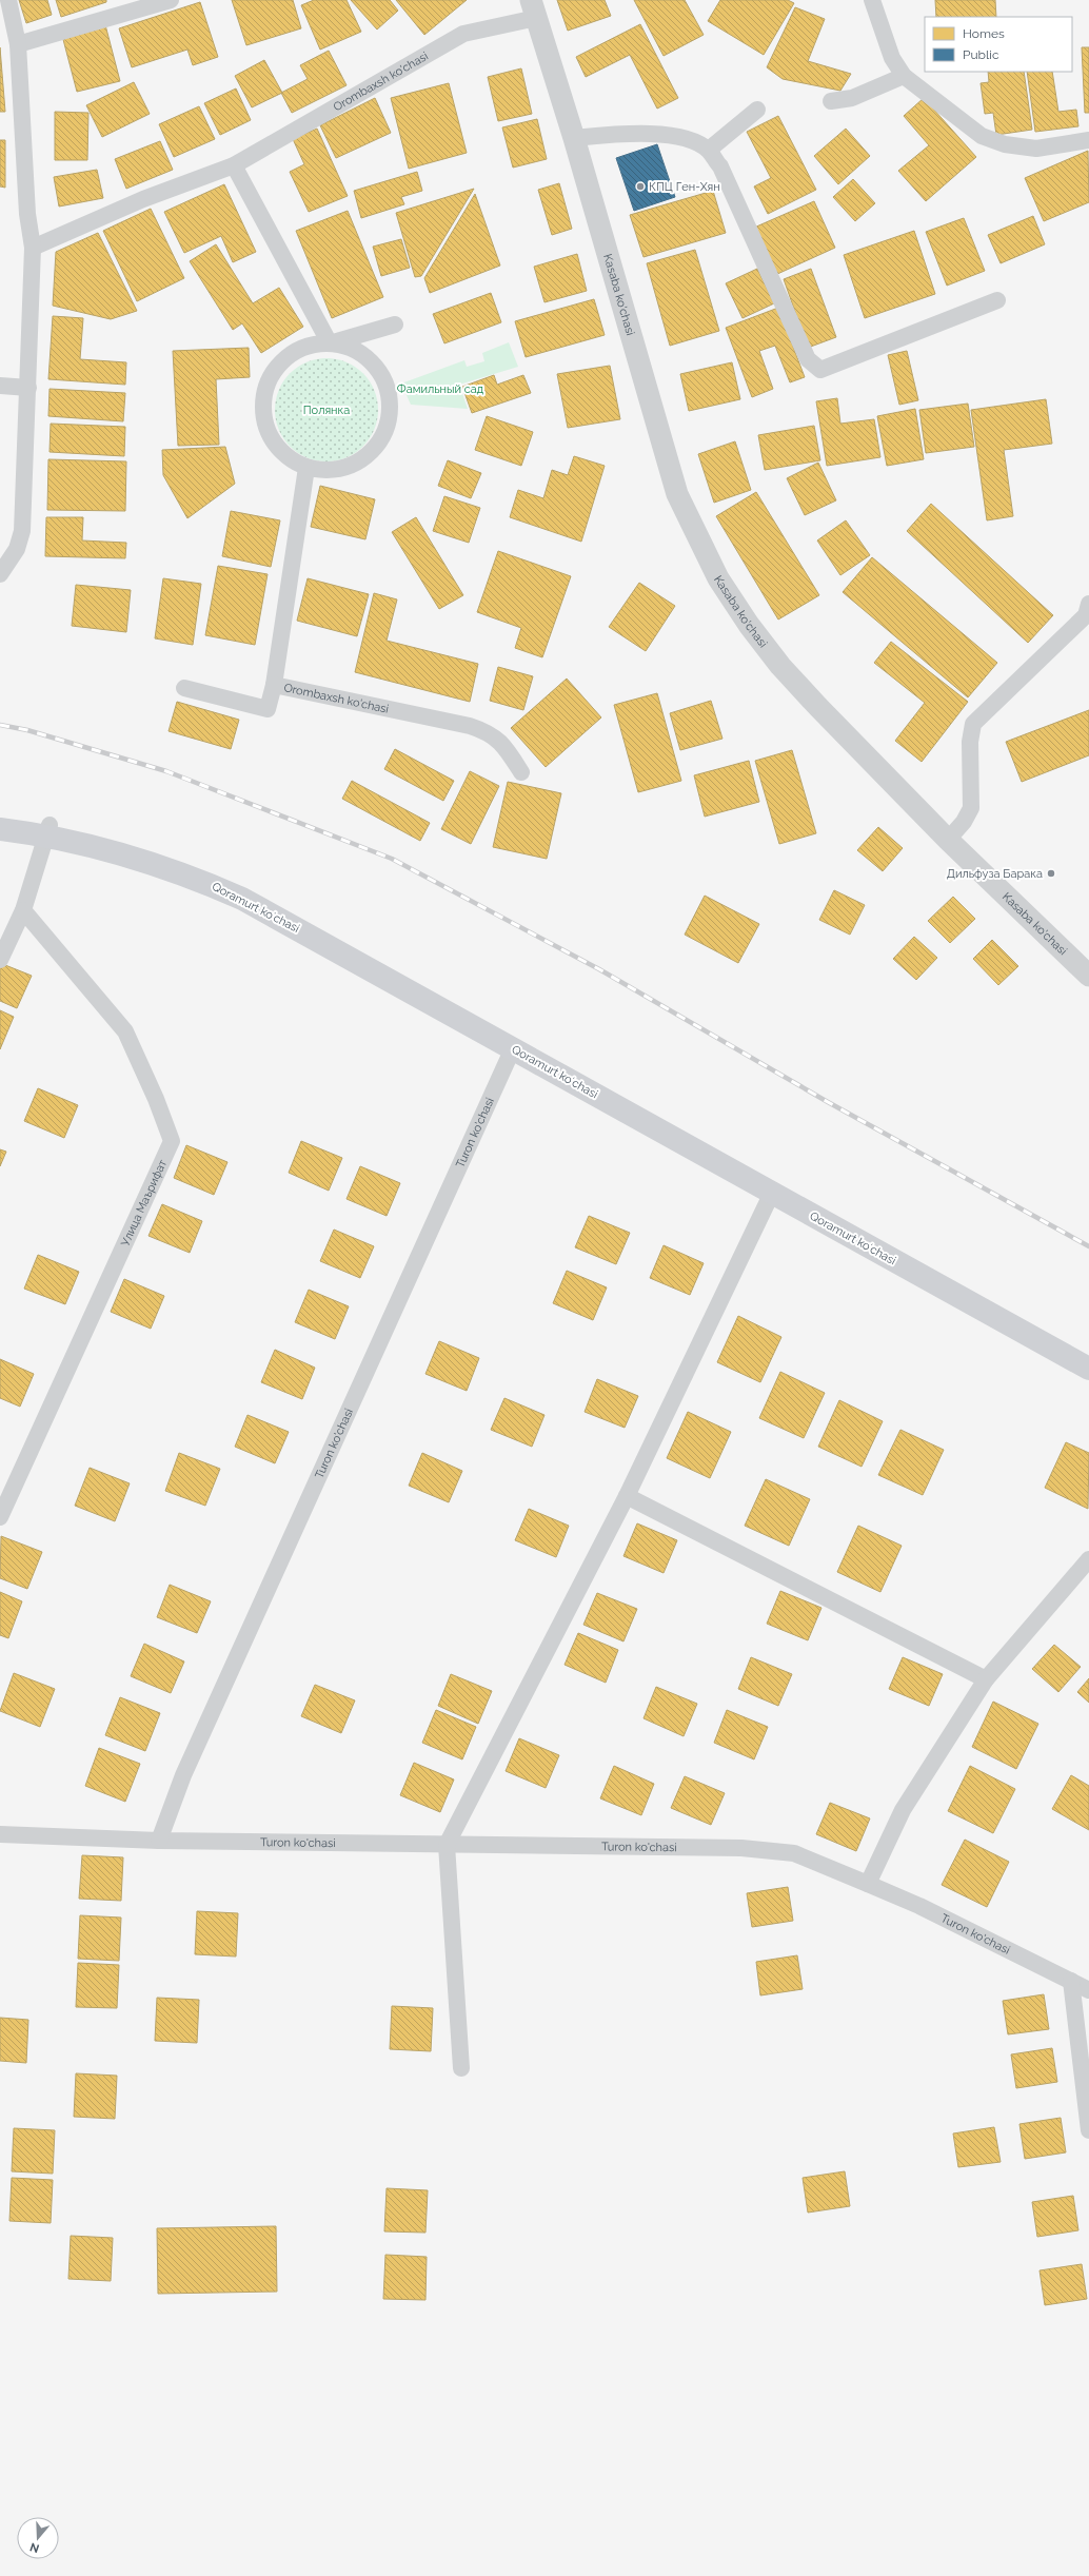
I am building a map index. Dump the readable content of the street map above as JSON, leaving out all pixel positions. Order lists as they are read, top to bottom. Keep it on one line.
{"streets":{"main road":["Qoramurt koʻchasi"],"street":["Orombaxsh ko'chasi","Kasaba ko'chasi","Turon ko'chasi","Улица Маърифат"]},"crossings":[["Orombaxsh ko'chasi","Kasaba ko'chasi"],["Qoramurt koʻchasi","Turon ko'chasi"]],"parks":["Фамильный сад","Полянка"],"places":["КПЦ Ген-Хян","Дильфуза Барака"],"legend":["Homes","Public"],"north":"bottom"}
